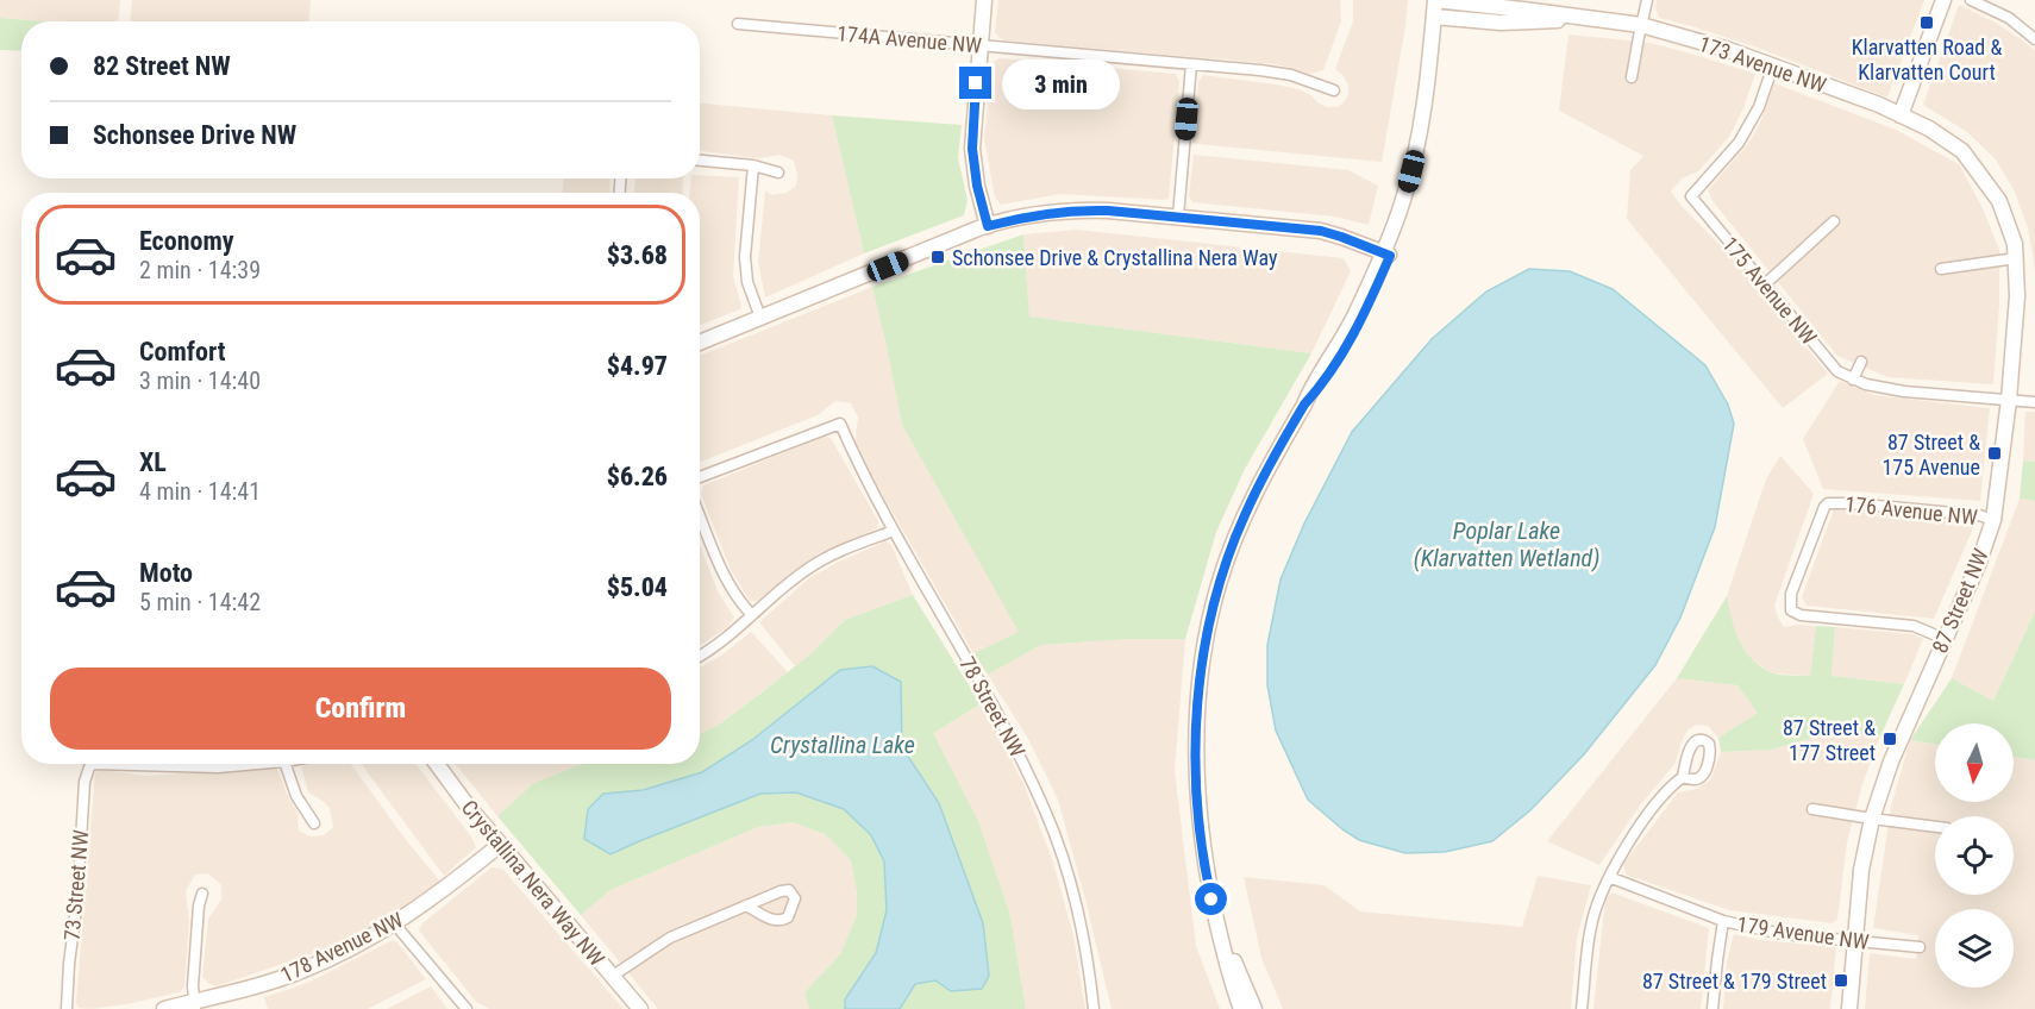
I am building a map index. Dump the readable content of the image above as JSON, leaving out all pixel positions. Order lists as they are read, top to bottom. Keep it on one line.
{"streets":{"street":["174A Avenue NW","173 Avenue NW","175 Avenue NW","176 Avenue NW","87 Street NW","78 Street NW","Crystallina Nera Way NW","73 Street NW","179 Avenue NW","178 Avenue NW"]},"crossings":[["173 Avenue NW","175 Avenue NW"],["173 Avenue NW","87 Street NW"],["175 Avenue NW","87 Street NW"],["176 Avenue NW","87 Street NW"],["87 Street NW","179 Avenue NW"],["Crystallina Nera Way NW","178 Avenue NW"]],"water":["Poplar Lake (Klarvatten Wetland)","Crystallina Lake"],"places":{"transit":["Klarvatten Road & Klarvatten Court","Schonsee Drive & Crystallina Nera Way","87 Street & 175 Avenue","87 Street & 177 Street","87 Street & 179 Street"]},"north":"bottom","page":{"banner":["82 Street NW","Schonsee Drive NW"],"bubble":"3 min","list":[{"name":"Economy","note":"2 min · 14:39","value":"$3.68"},{"name":"Comfort","note":"3 min · 14:40","value":"$4.97"},{"name":"XL","note":"4 min · 14:41","value":"$6.26"},{"name":"Moto","note":"5 min · 14:42","value":"$5.04"}],"buttons":"Confirm"}}
